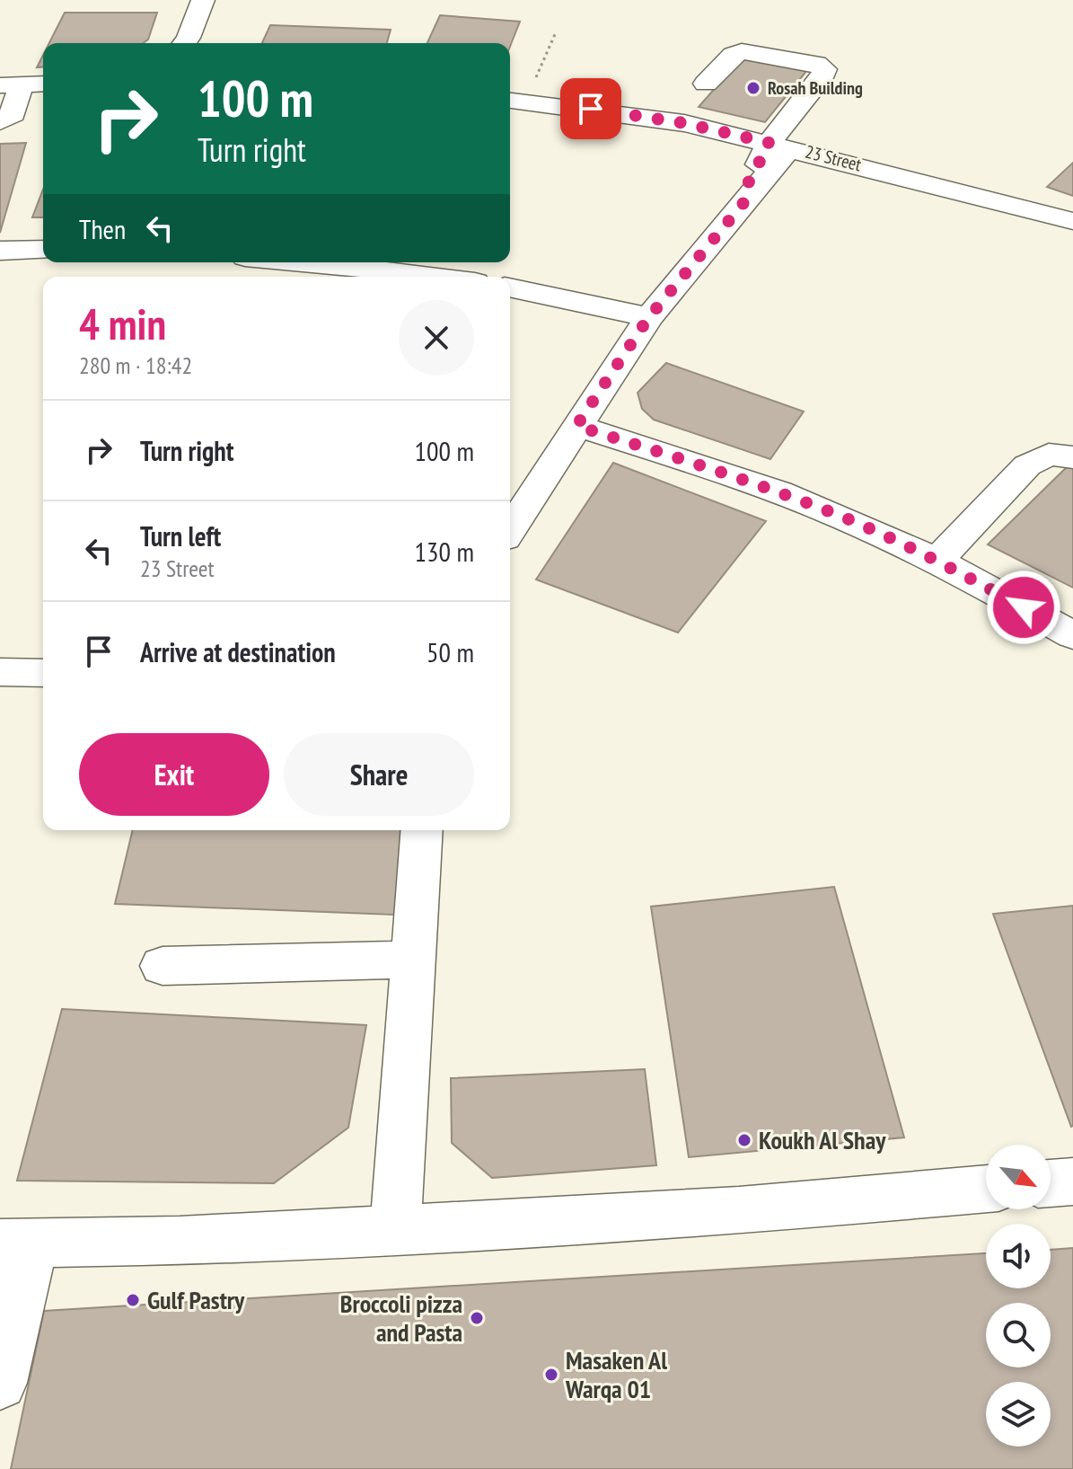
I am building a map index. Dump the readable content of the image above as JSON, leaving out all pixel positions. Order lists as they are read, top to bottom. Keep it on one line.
{"streets":{"street":["23 Street"]},"places":["Rosah Building","Koukh Al Shay","Gulf Pastry","Broccoli pizza and Pasta","Masaken Al Warqa 01"],"north":"bottom right","page":{"turn":["100 m","Turn right"],"then":"Then","heading":["4 min","280 m · 18:42"],"list":[{"name":"Turn right","value":"100 m"},{"name":"Turn left","note":"23 Street","value":"130 m"},{"name":"Arrive at destination","value":"50 m"}],"buttons":["Exit","Share"]}}
